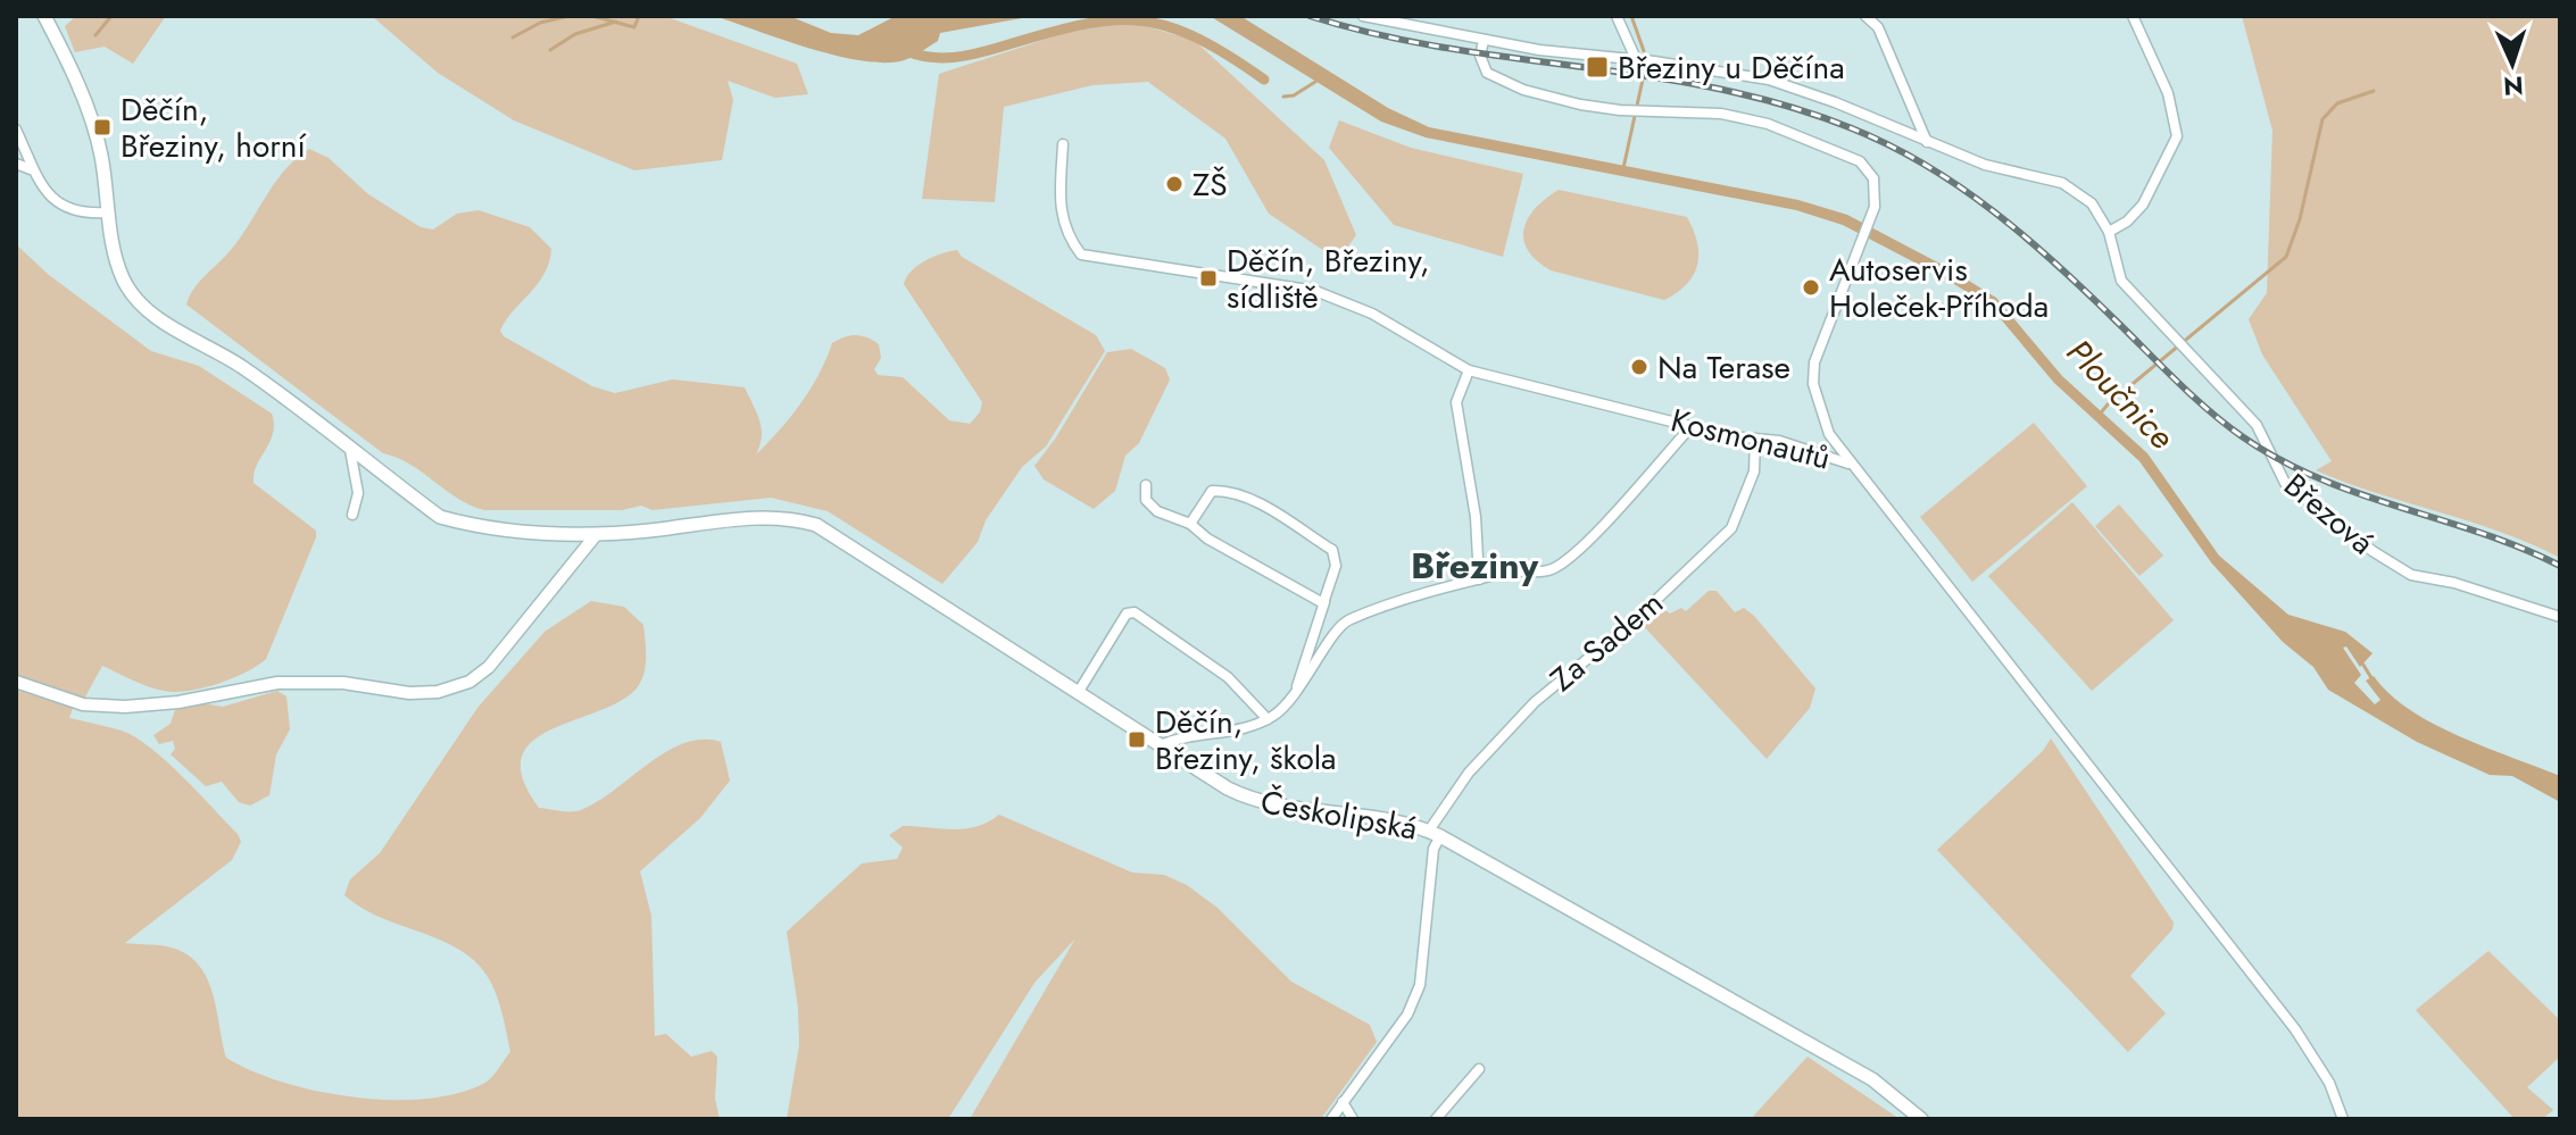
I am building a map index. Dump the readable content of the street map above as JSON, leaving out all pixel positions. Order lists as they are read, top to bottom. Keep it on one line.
{"streets":{"main road":["Českolipská"],"street":["Kosmonautů","Březová","Za Sadem"]},"crossings":[["Kosmonautů","Za Sadem"],["Za Sadem","Českolipská"]],"districts":["Březiny"],"water":["Ploučnice"],"places":{"transit":["Březiny u Děčína","Děčín, Březiny, horní","Děčín, Březiny, sídliště","Děčín, Březiny, škola"],"other":["ZŠ","Autoservis Holeček-Příhoda","Na Terase"]},"north":"bottom"}
